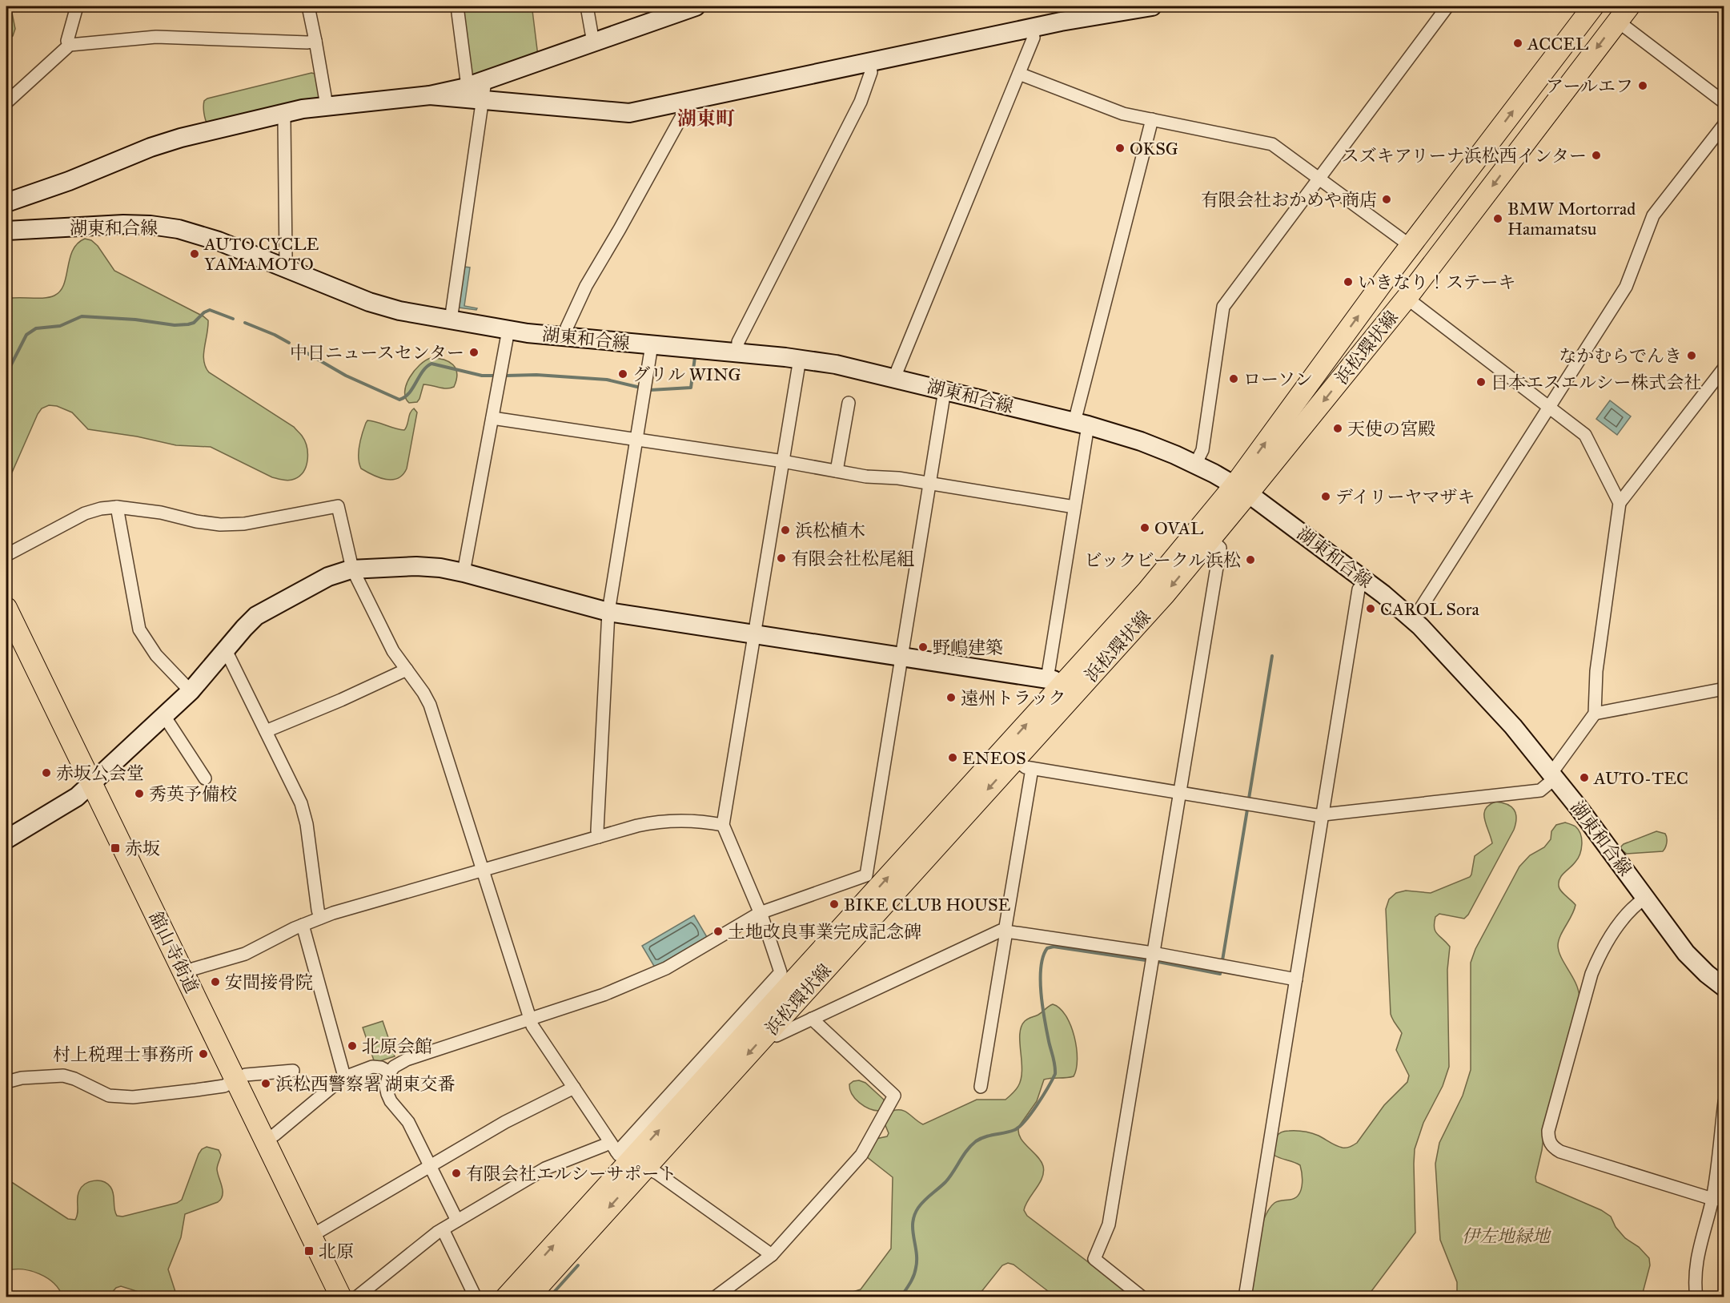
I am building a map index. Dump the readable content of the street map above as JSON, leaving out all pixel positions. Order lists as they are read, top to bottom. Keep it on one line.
{"streets":{"main road":["浜松環状線","舘山寺街道"],"street":["湖東和合線"]},"crossings":[["湖東和合線","浜松環状線"]],"districts":["湖東町"],"parks":["伊左地緑地"],"places":{"other":["ACCEL","アールエフ","OKSG","スズキアリーナ浜松西インター","有限会社おかめや商店","BMW Mortorrad Hamamatsu","AUTO CYCLE YAMAMOTO","いきなり！ステーキ","中日ニュースセンター","なかむらでんき","グリル WING","ローソン","日本エスエルシー株式会社","天使の宮殿","デイリーヤマザキ","OVAL","浜松植木","有限会社松尾組","ビックビークル浜松","CAROL Sora","野嶋建築","遠州トラック","ENEOS","赤坂公会堂","AUTO-TEC","秀英予備校","BIKE CLUB HOUSE","土地改良事業完成記念碑","安間接骨院","北原会館","村上税理士事務所","浜松西警察署 湖東交番","有限会社エルシーサポート"],"transit":["赤坂","北原"]}}
